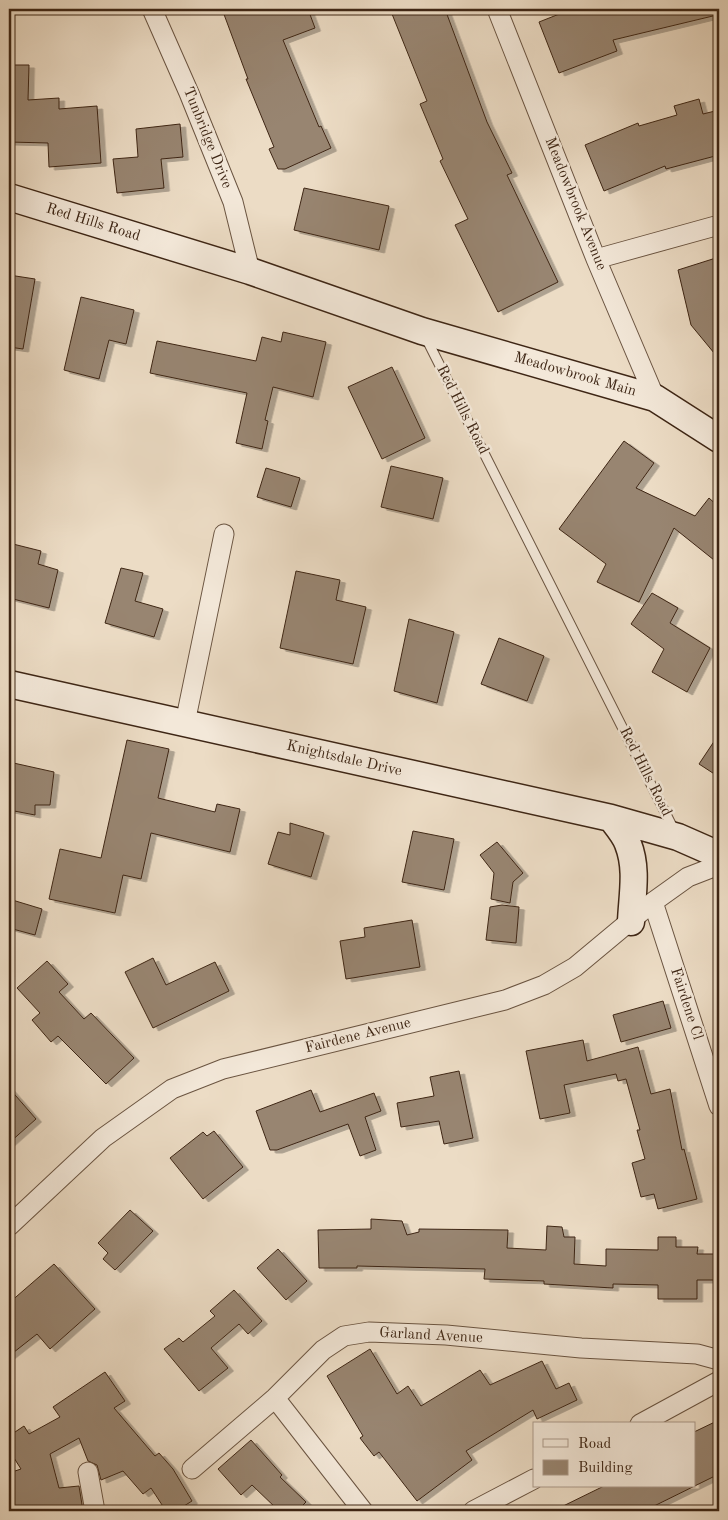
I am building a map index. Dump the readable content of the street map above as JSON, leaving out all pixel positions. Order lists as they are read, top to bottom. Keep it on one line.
{"streets":{"main road":["Red Hills Road","Meadowbrook Main","Knightsdale Drive"],"street":["Tunbridge Drive","Meadowbrook Avenue","Fairdene Cl","Fairdene Avenue","Garland Avenue"]},"crossings":[["Tunbridge Drive","Red Hills Road"],["Meadowbrook Avenue","Meadowbrook Main"],["Red Hills Road","Meadowbrook Main"],["Red Hills Road","Knightsdale Drive"],["Fairdene Cl","Fairdene Avenue"]],"legend":["Road","Building"]}
